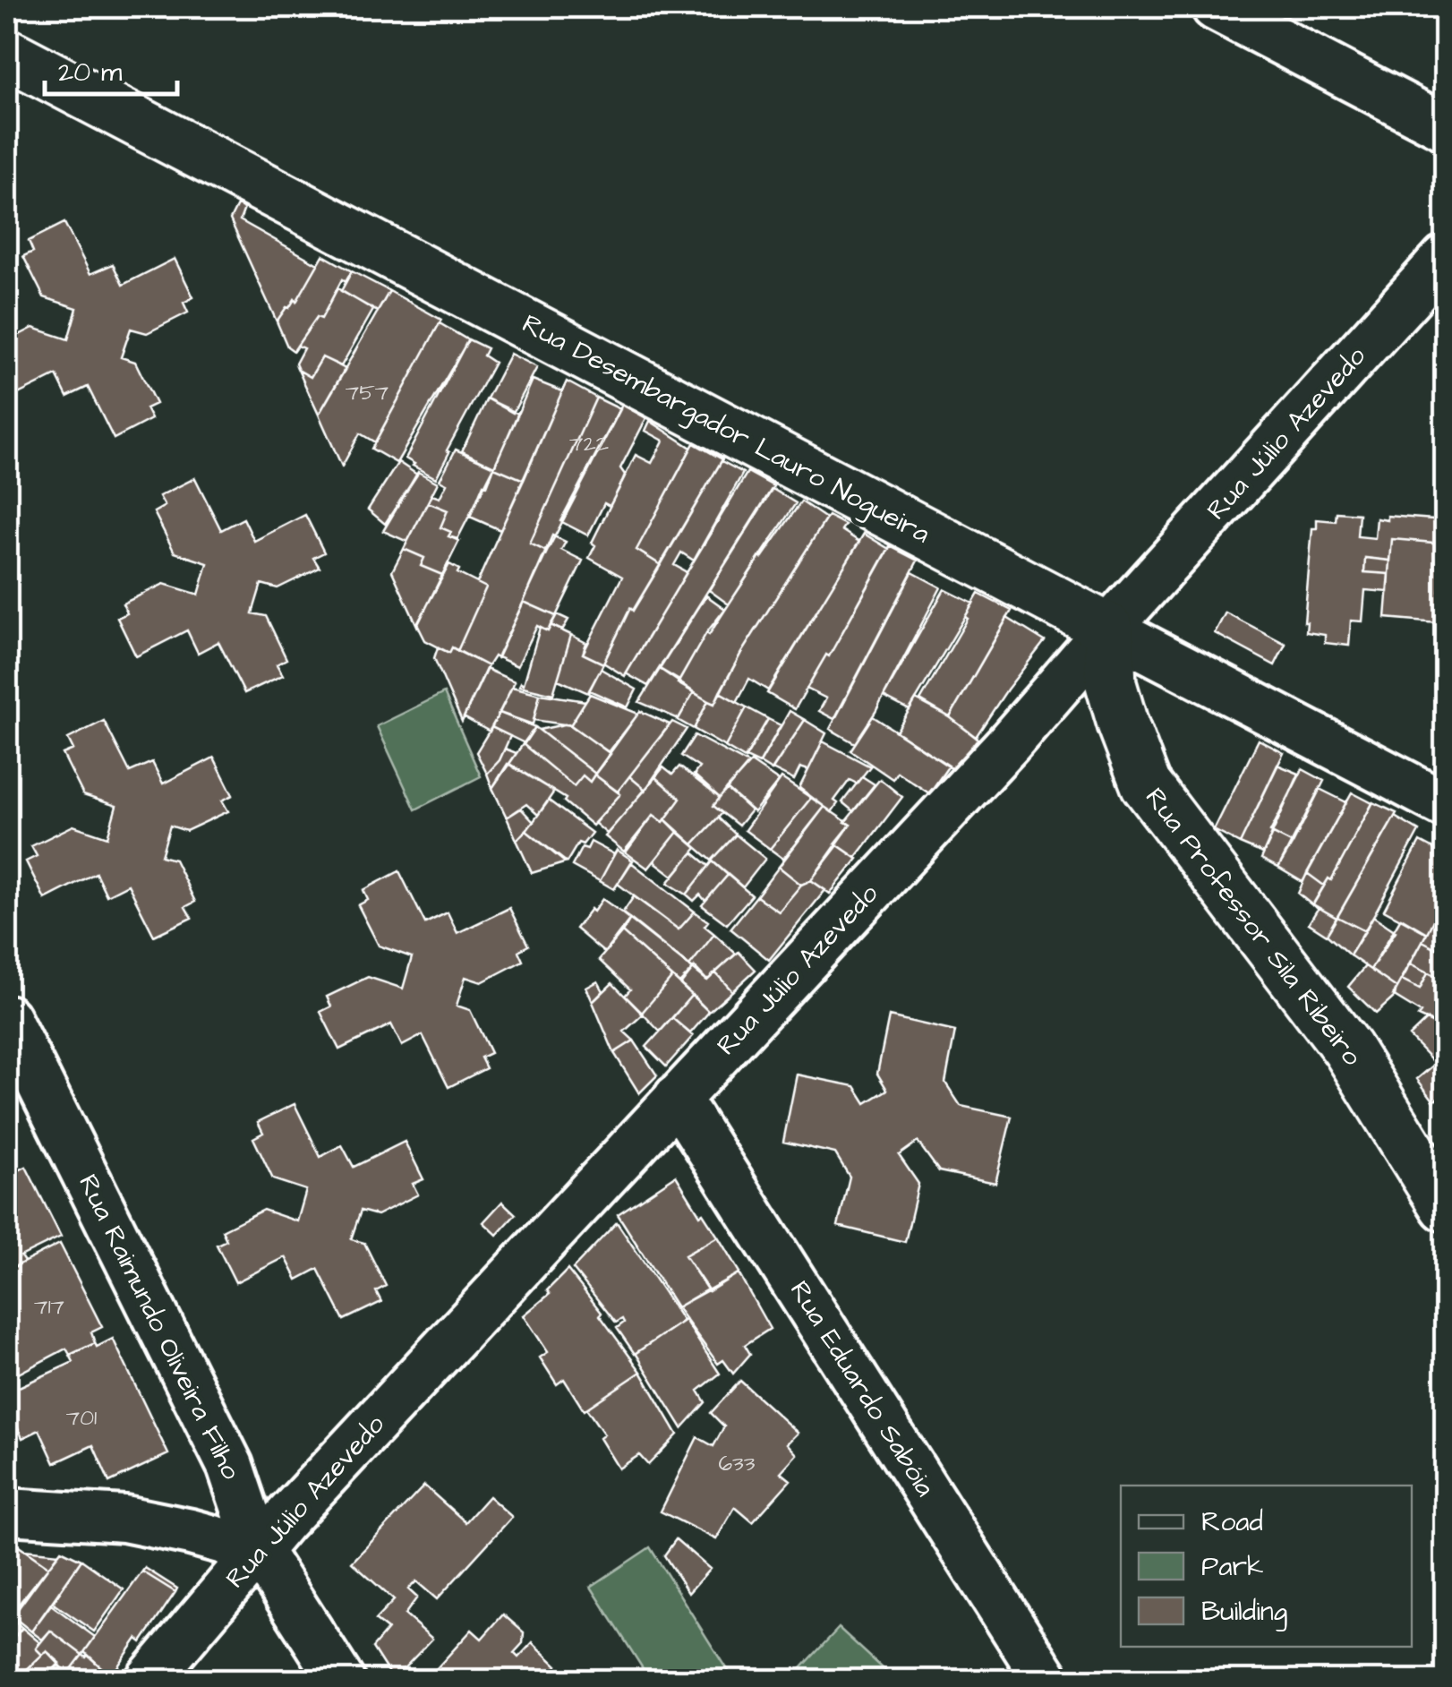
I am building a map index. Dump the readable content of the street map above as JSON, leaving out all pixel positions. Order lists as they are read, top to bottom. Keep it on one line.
{"streets":{"street":["Rua Desembargador Lauro Nogueira","Rua Júlio Azevedo","Rua Professor Sila Ribeiro","Rua Raimundo Oliveira Filho","Rua Eduardo Sabóia"]},"crossings":[["Rua Desembargador Lauro Nogueira","Rua Júlio Azevedo"],["Rua Desembargador Lauro Nogueira","Rua Professor Sila Ribeiro"],["Rua Júlio Azevedo","Rua Professor Sila Ribeiro"],["Rua Júlio Azevedo","Rua Raimundo Oliveira Filho"],["Rua Júlio Azevedo","Rua Eduardo Sabóia"]],"house_numbers":["757","722","717","701","633"],"legend":["Road","Park","Building"],"scale_bar":"20 m"}
